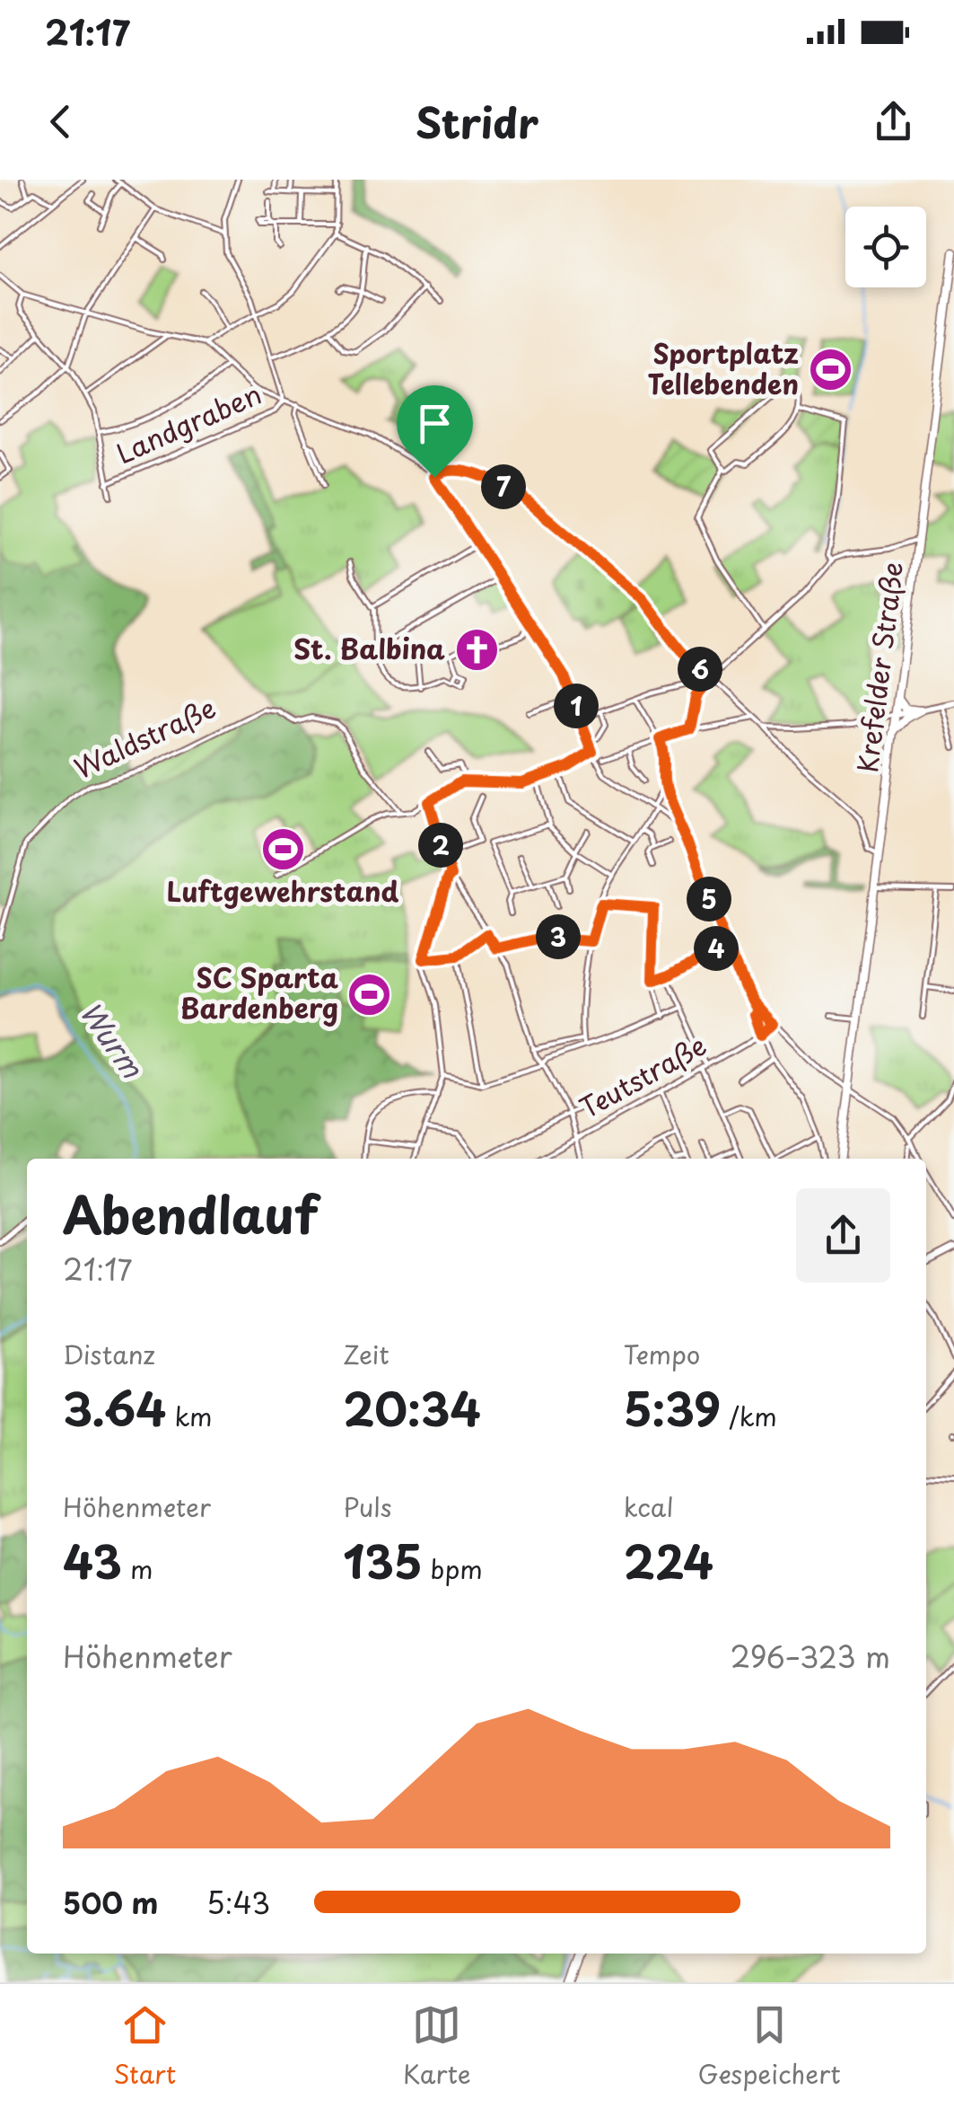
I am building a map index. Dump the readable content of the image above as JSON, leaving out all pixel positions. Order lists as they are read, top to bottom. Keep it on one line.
{"streets":{"main road":["Krefelder Straße"],"street":["Landgraben","Waldstraße","Teutstraße"]},"water":["Wurm"],"places":{"sports":["Sportplatz Tellebenden","Luftgewehrstand","SC Sparta Bardenberg"],"church":["St. Balbina"]},"page":{"status":"21:17","header":"Stridr","pins":["7","6","1","2","5","3","4"],"heading":["Abendlauf","21:17"],"stats":[["Distanz","3.64 km"],["Zeit","20:34"],["Tempo","5:39 /km"],["Höhenmeter","43 m"],["Puls","135 bpm"],["kcal","224"]],"chart":["Höhenmeter","296–323 m"],"list":[{"name":"500 m","note":"5:43"}],"tabs":["Start","Karte","Gespeichert"]}}
